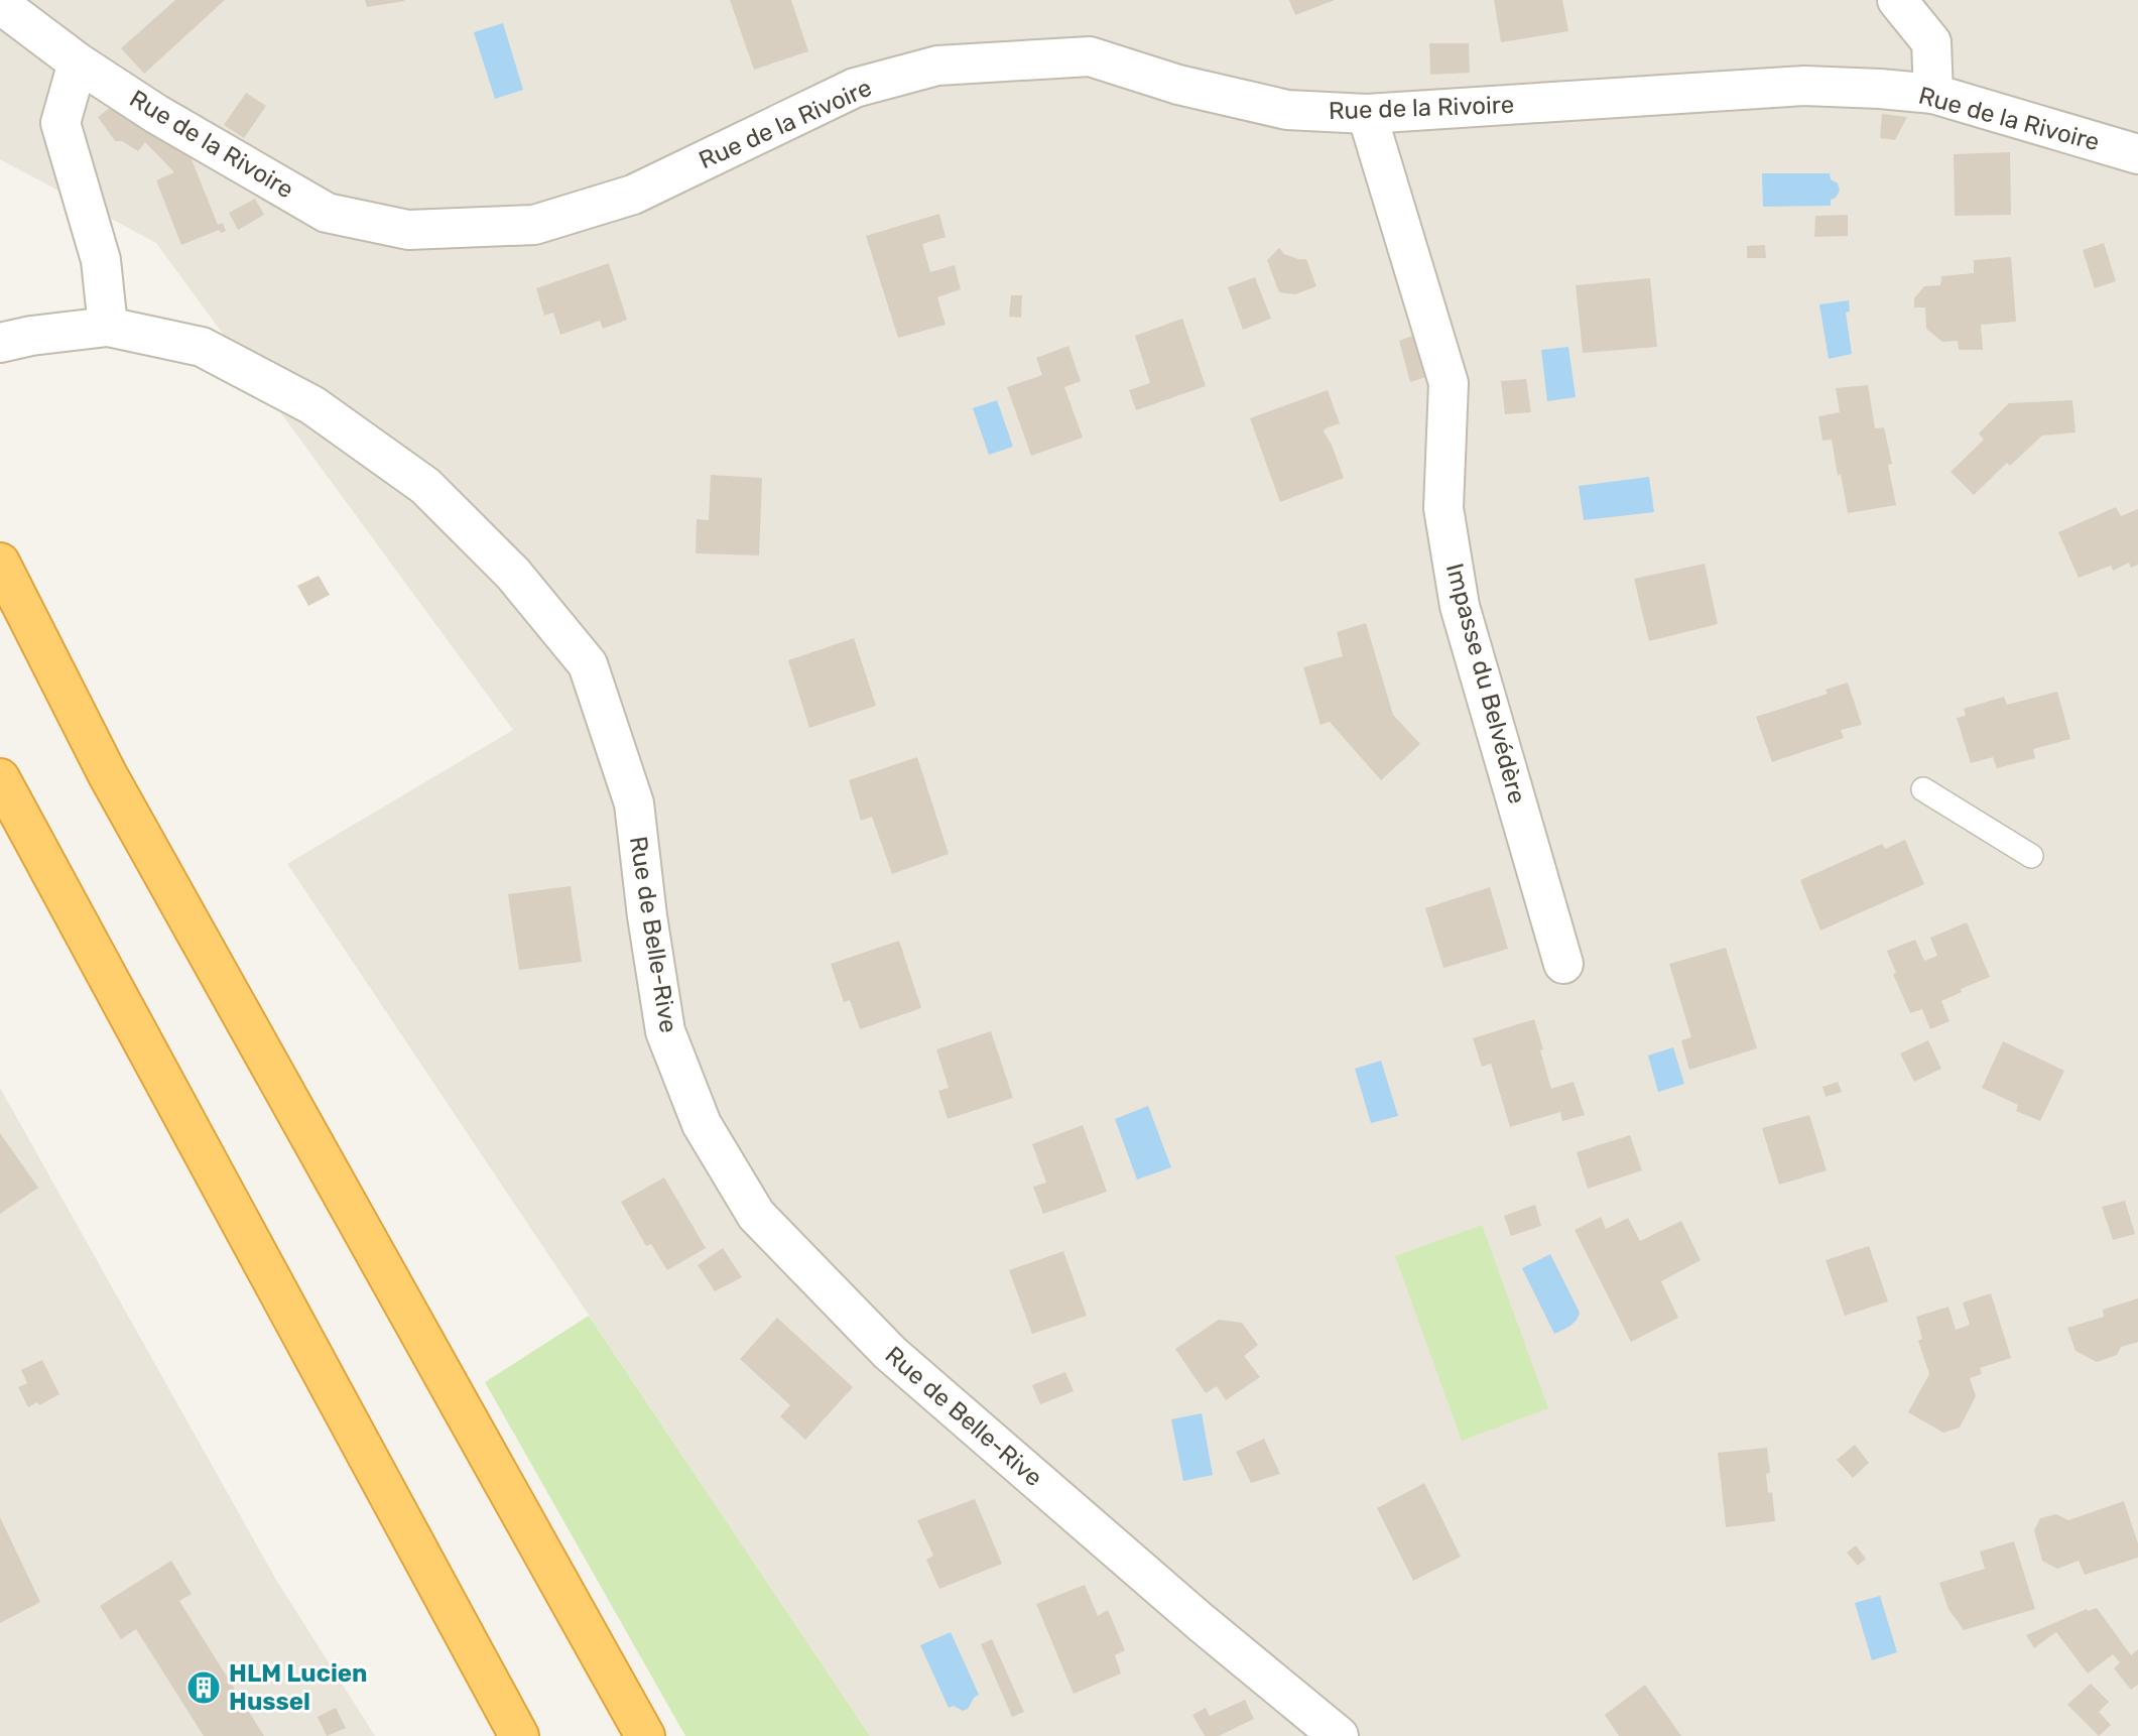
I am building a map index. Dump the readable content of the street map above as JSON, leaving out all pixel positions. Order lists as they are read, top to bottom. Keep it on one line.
{"streets":{"street":["Rue de la Rivoire","Impasse du Belvédère","Rue de Belle-Rive"]},"crossings":[["Rue de la Rivoire","Impasse du Belvédère"]],"places":{"building":["HLM Lucien Hussel"]}}
